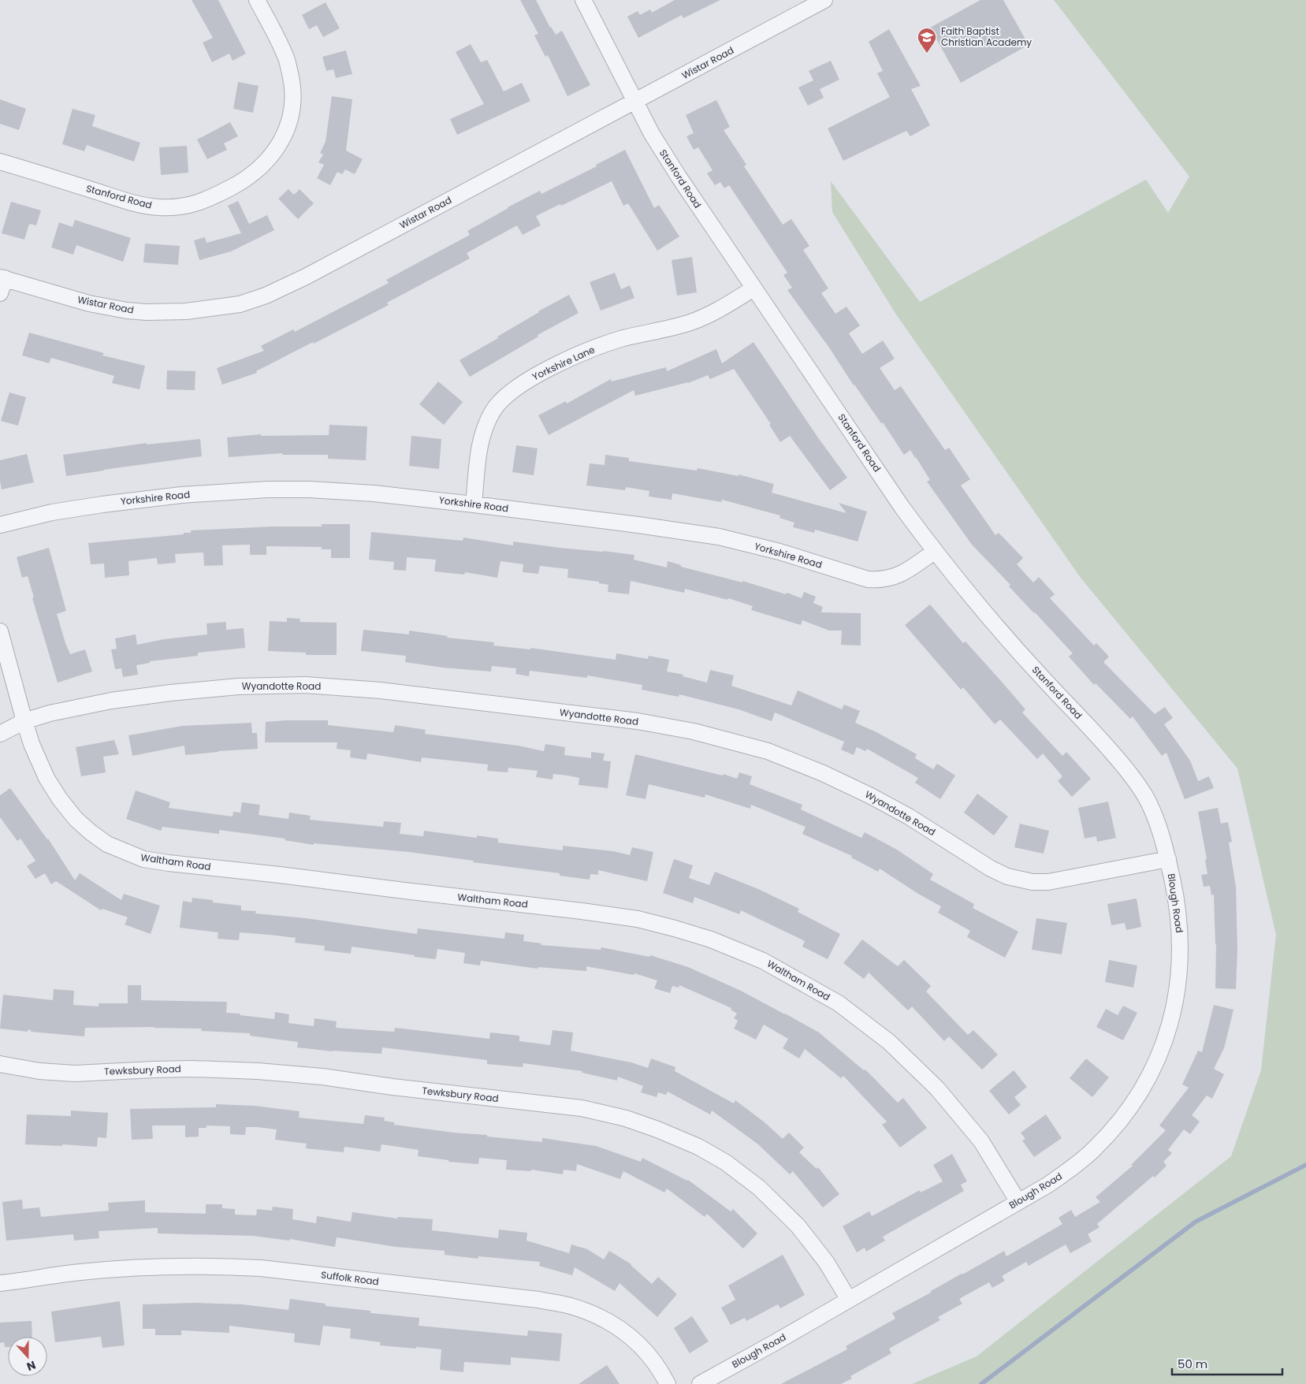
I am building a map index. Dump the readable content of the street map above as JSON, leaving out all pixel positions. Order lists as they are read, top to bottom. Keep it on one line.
{"streets":{"street":["Wistar Road","Stanford Road","Yorkshire Lane","Yorkshire Road","Wyandotte Road","Waltham Road","Blough Road","Tewksbury Road","Suffolk Road"]},"crossings":[["Wistar Road","Stanford Road"],["Stanford Road","Yorkshire Lane"],["Stanford Road","Yorkshire Road"],["Stanford Road","Wyandotte Road"],["Stanford Road","Blough Road"],["Yorkshire Lane","Yorkshire Road"],["Wyandotte Road","Waltham Road"],["Wyandotte Road","Blough Road"],["Waltham Road","Blough Road"],["Blough Road","Tewksbury Road"]],"places":{"school or university":["Faith Baptist Christian Academy"]},"scale_bar":"50 m","north":"bottom"}
